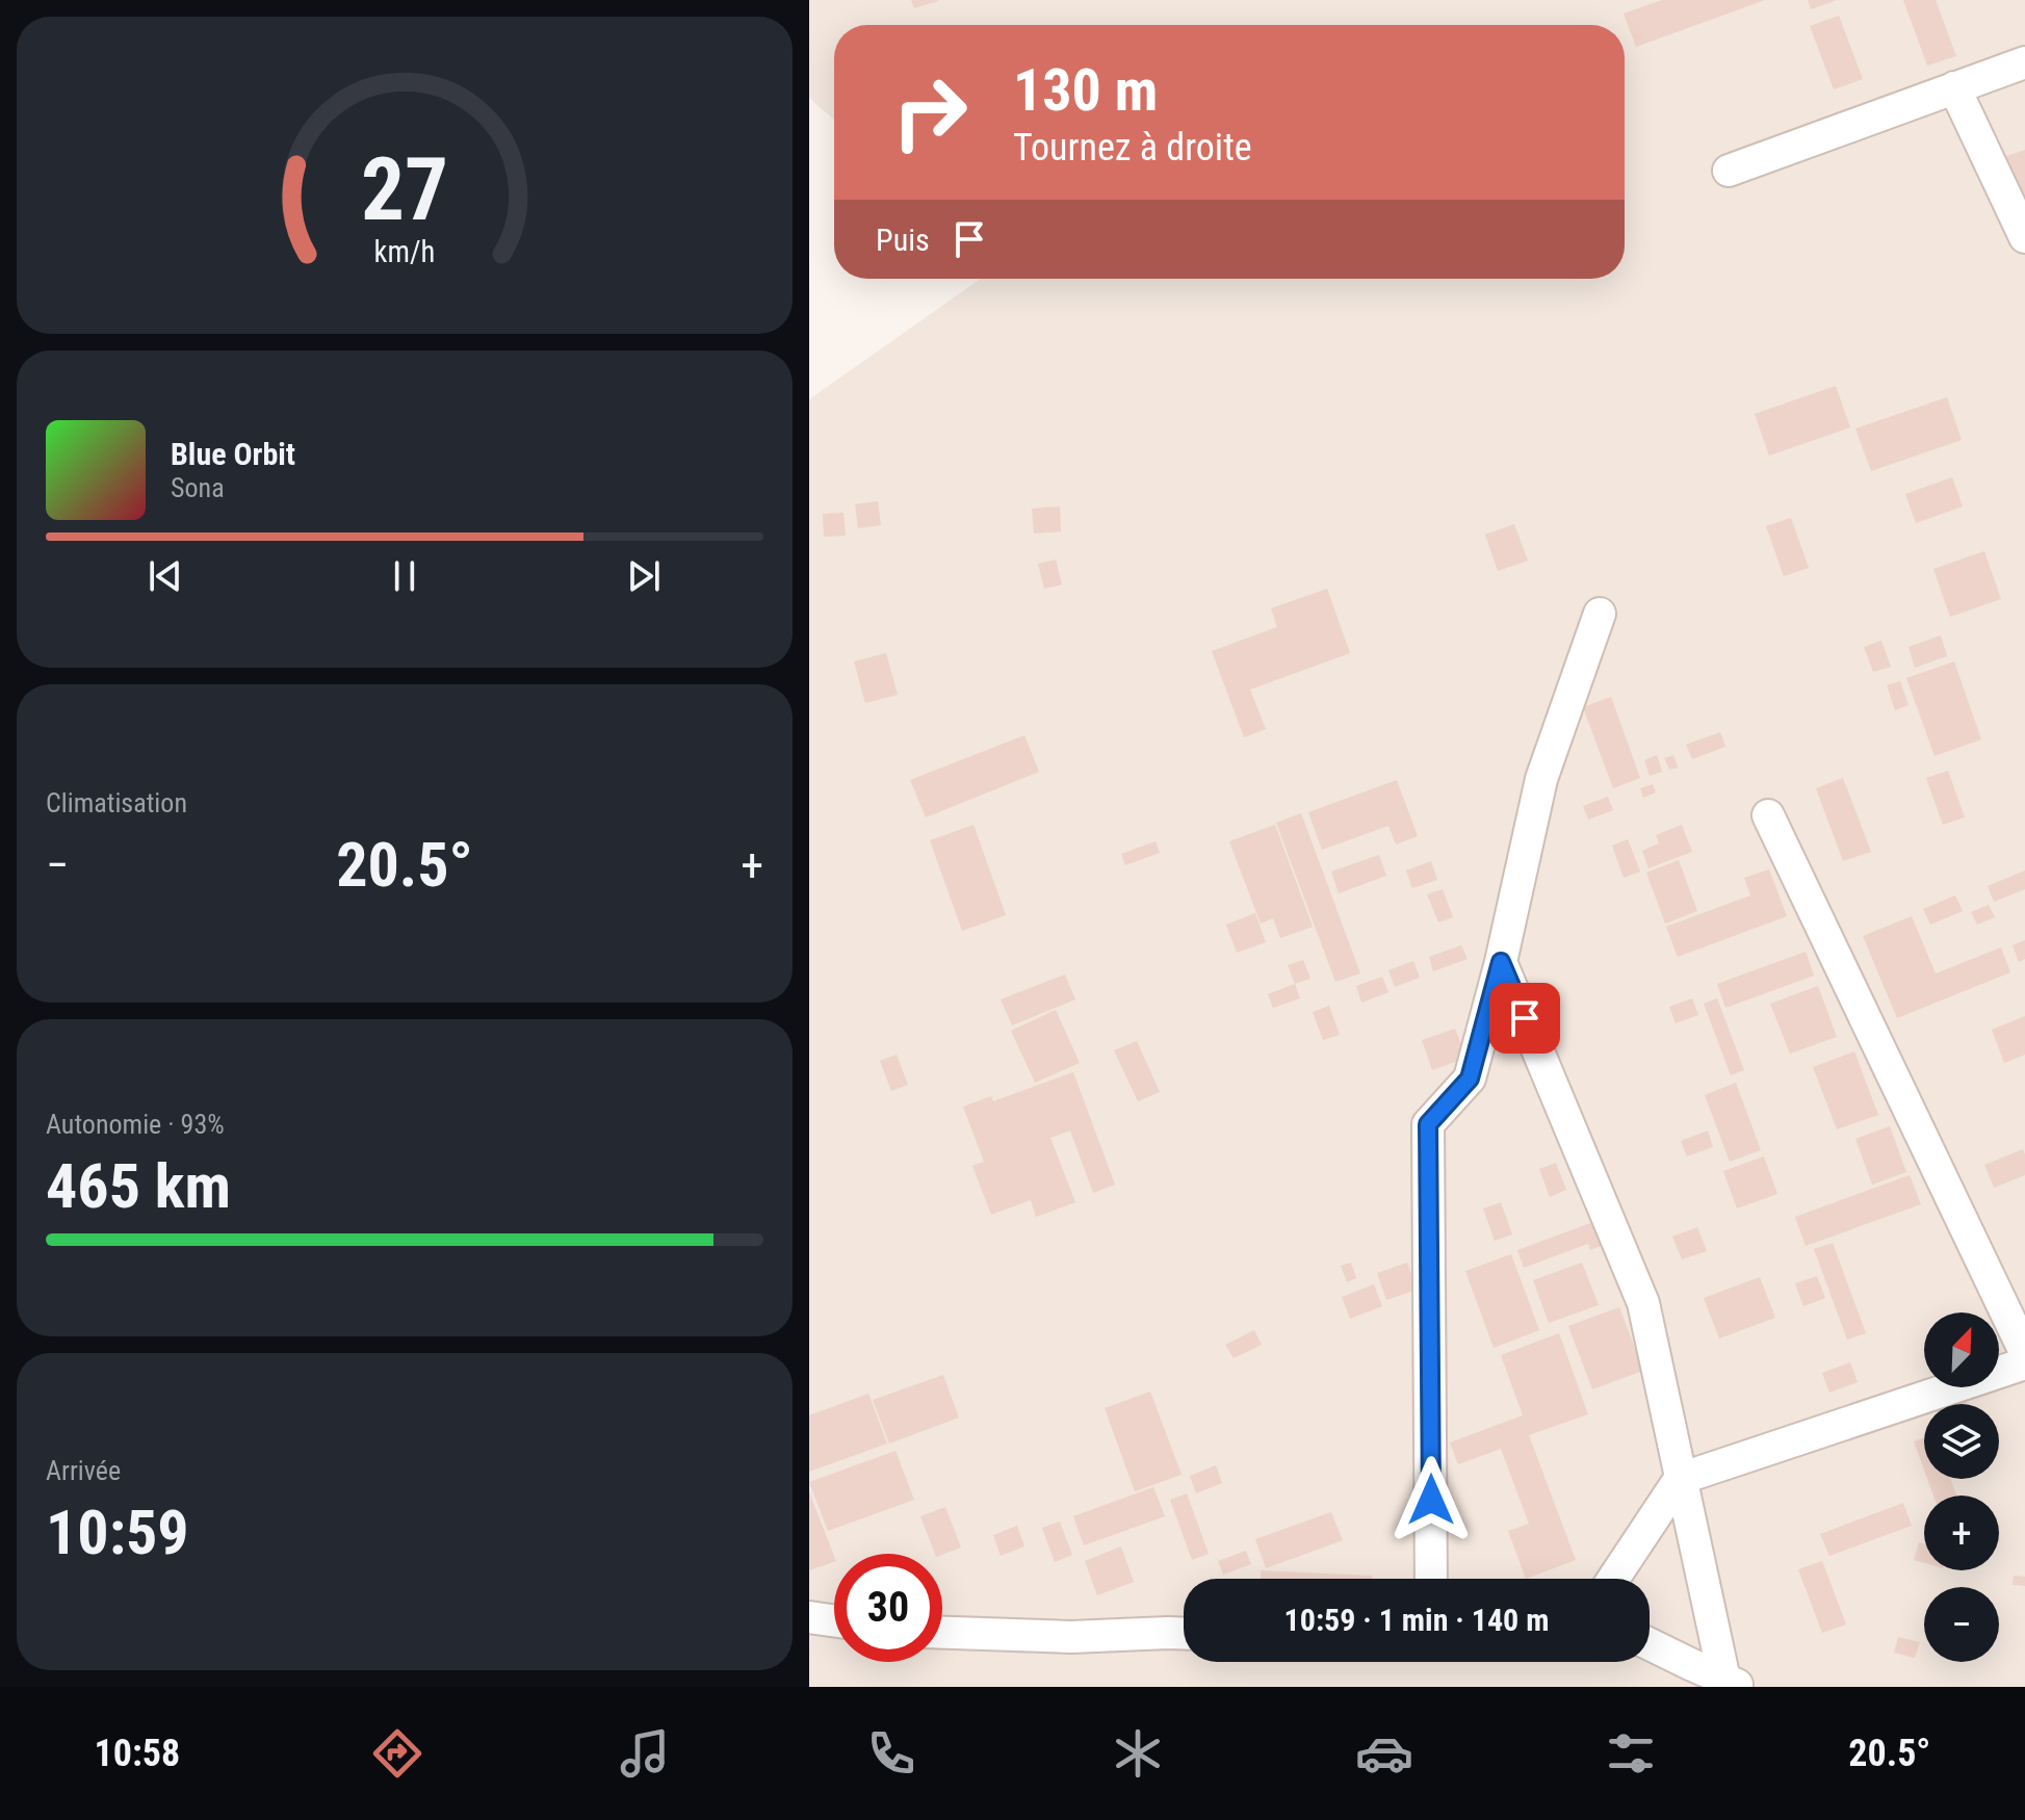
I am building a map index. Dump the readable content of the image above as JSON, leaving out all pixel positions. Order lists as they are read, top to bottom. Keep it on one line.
{"north":"top right","page":{"turn":["130 m","Tournez à droite"],"then":"Puis","song":["Blue Orbit","Sona"],"tile":["Climatisation",["Autonomie · 93%","465 km"],["Arrivée","10:59"]],"heat":["−","20.5°","+"],"map_buttons":["+","−"],"limit":"30","trip":"10:59 · 1 min · 140 m","tabs":["10:58","20.5°"],"gauge":["27","km/h"]}}
